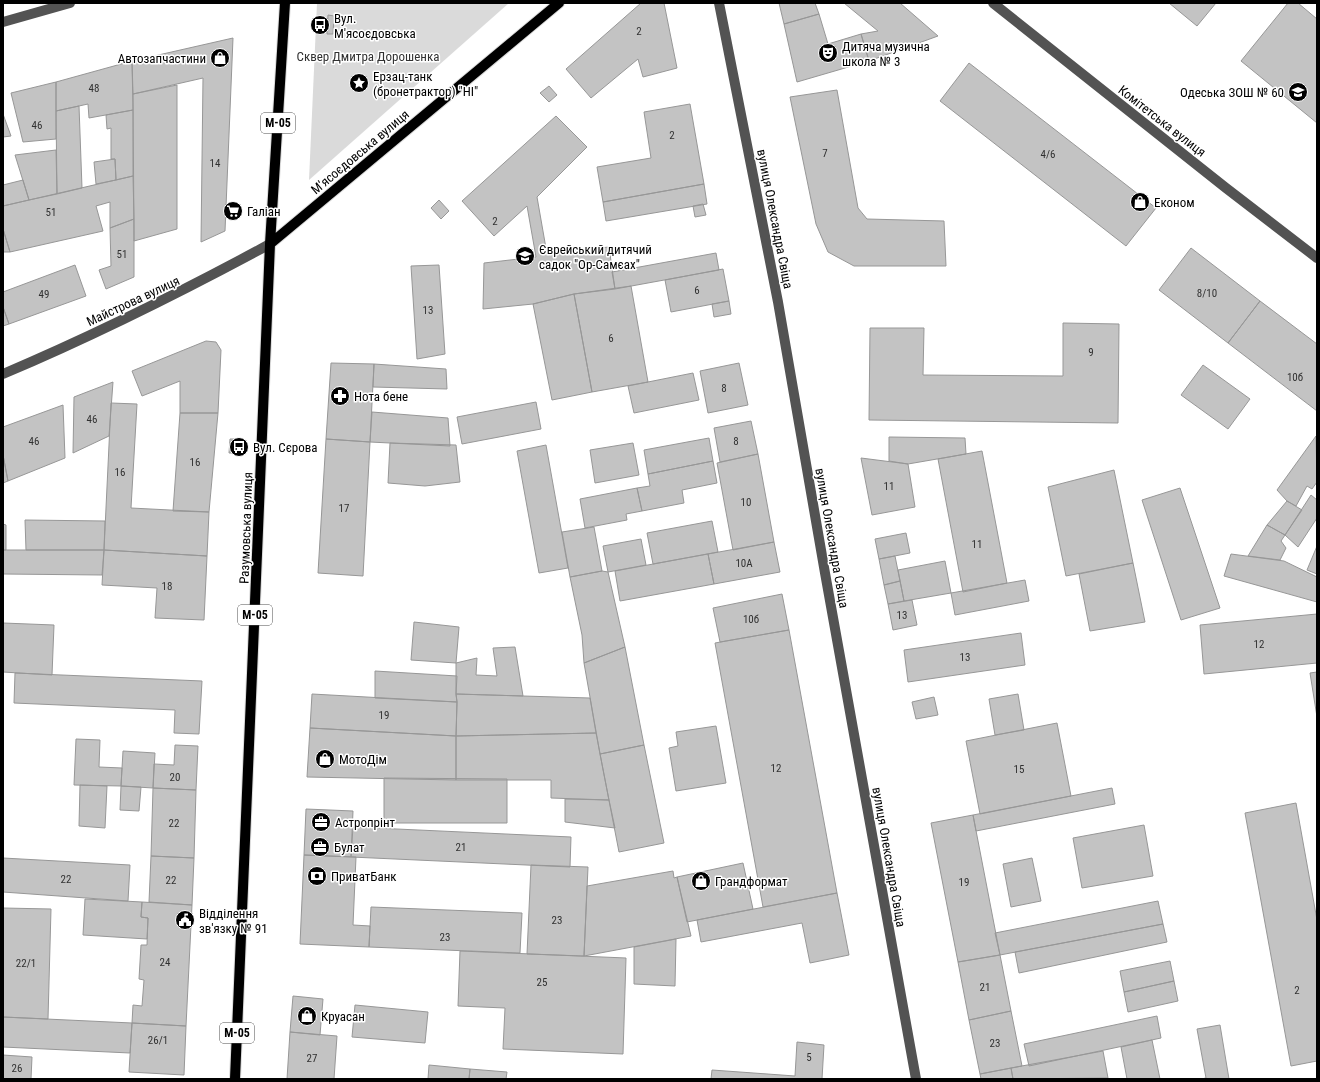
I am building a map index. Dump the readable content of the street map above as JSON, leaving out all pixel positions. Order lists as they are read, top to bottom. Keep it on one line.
{"streets":{"main road":["М-05","Мʼясоєдовська вулиця","Разумовська вулиця"],"street":["Комітетська вулиця","вулиця Олександра Свіща","Майстрова вулиця"]},"crossings":[["Мʼясоєдовська вулиця","Майстрова вулиця"],["Мʼясоєдовська вулиця","Разумовська вулиця"],["Майстрова вулиця","Разумовська вулиця"]],"parks":["Сквер Дмитра Дорошенка"],"places":{"bus stop":["Вул. М'ясоєдовська","Вул. Сєрова"],"theatre":["Дитяча музична школа № 3"],"shop":["Автозапчастини","Економ","МотоДім","Грандформат","Круасан"],"place":["Ерзац-танк (бронетрактор) \"НІ\""],"school or university":["Одеська ЗОШ № 60","Єврейський дитячий садок \"Ор-Самєах\""],"supermarket":["Галіан"],"pharmacy":["Нота бене"],"office":["Астропрінт","Булат"],"bank":["ПриватБанк"],"public building":["Відділення зв'язку № 91"]},"house_numbers":["2","48","46","2","7","4/6","14","51","2","51","6","8/10","49","13","6","9","10б","8","46","46","8","16","16","11","10","17","11","10А","18","13","10б","12","13","19","12","15","20","22","21","22","22","19","23","23","24","22/1","25","21","2","26/1","23","5","27","26"]}
